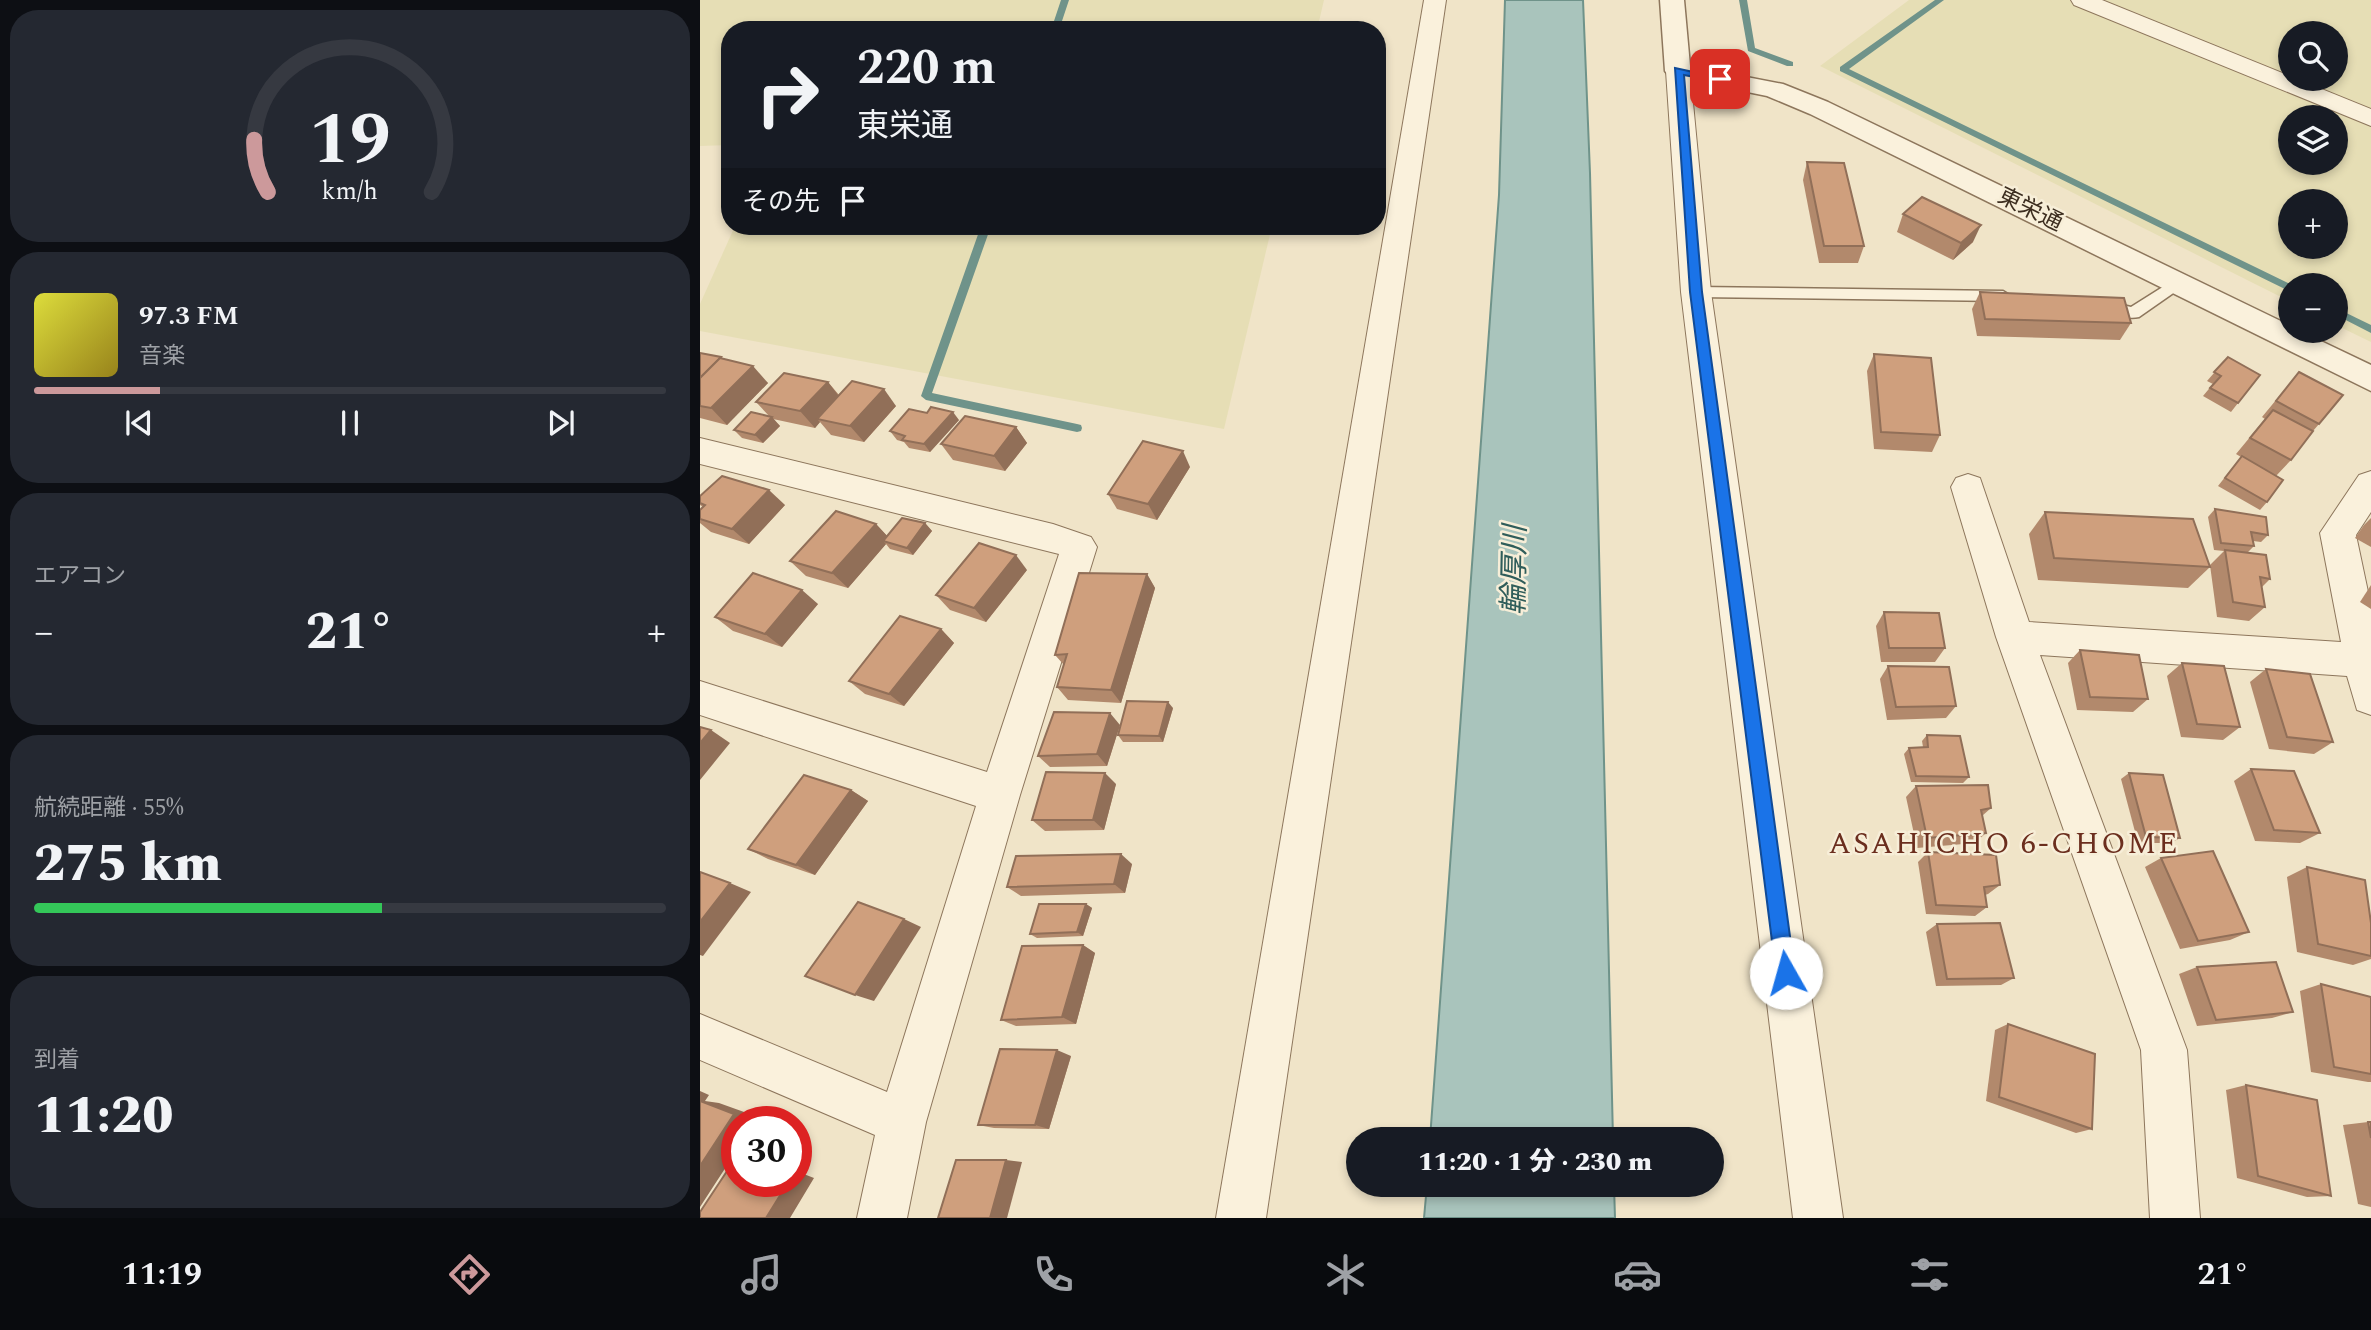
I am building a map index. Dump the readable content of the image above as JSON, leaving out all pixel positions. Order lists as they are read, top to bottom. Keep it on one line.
{"streets":{"street":["東栄通"]},"districts":["ASAHICHO 6-CHOME"],"water":["輪厚川"],"page":{"map_buttons":["+","−"],"turn":["220 m","東栄通"],"then":"その先","song":["97.3 FM","音楽"],"tile":["エアコン",["航続距離 · 55%","275 km"],["到着","11:20"]],"heat":["−","21°","+"],"limit":"30","trip":"11:20 · 1 分 · 230 m","tabs":["11:19","21°"],"gauge":["19","km/h"]}}
